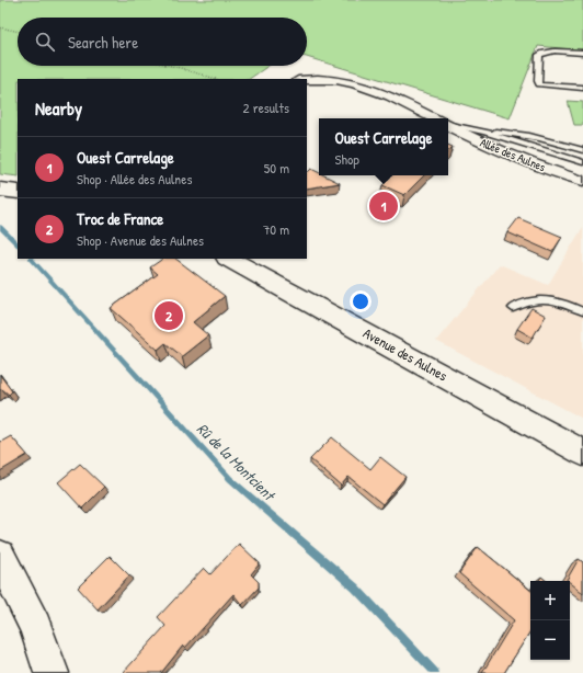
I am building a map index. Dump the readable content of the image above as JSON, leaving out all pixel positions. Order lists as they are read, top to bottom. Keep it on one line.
{"streets":{"main road":["Avenue des Aulnes"],"street":["Allée des Aulnes"]},"water":["Rû de la Montcient"],"page":{"search":"Search here","heading":["Nearby","2 results"],"popup":["Ouest Carrelage","Shop"],"list":[{"mark":"1","name":"Ouest Carrelage","note":"Shop · Allée des Aulnes","value":"50 m"},{"mark":"2","name":"Troc de France","note":"Shop · Avenue des Aulnes","value":"70 m"}],"pins":["1","2"],"map_buttons":["+","−"]}}
